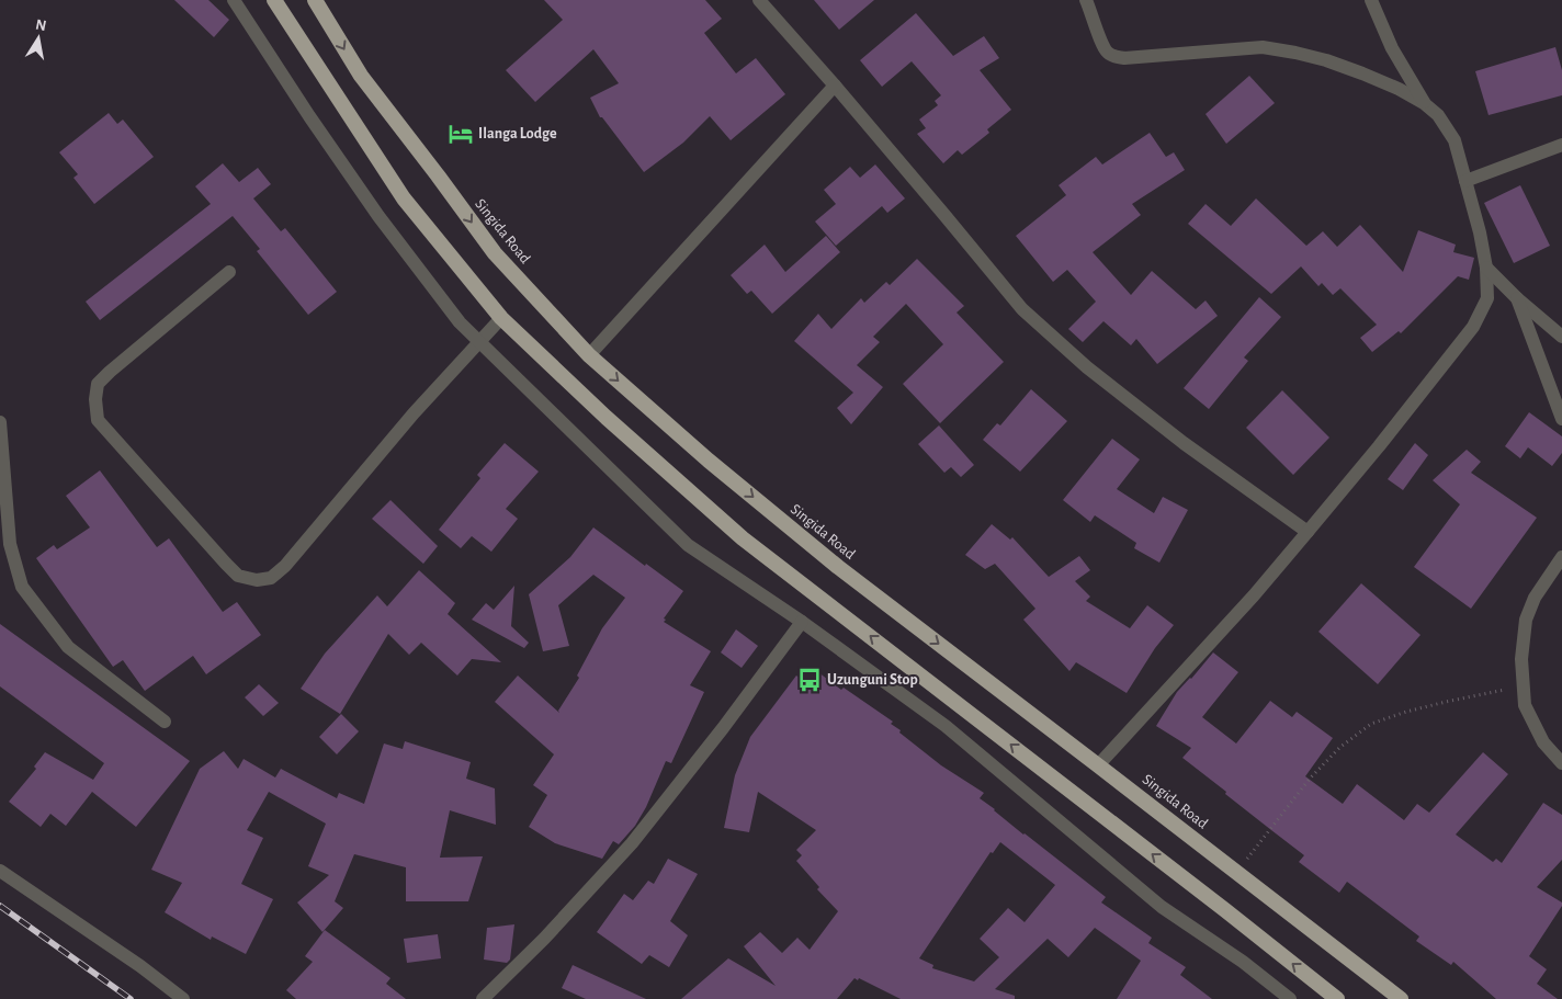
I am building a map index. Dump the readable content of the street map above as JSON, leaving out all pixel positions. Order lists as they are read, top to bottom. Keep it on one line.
{"streets":{"highway":["Singida Road"]},"places":{"hotel":["Ilanga Lodge"],"bus stop":["Uzunguni Stop"]},"north":"top"}
